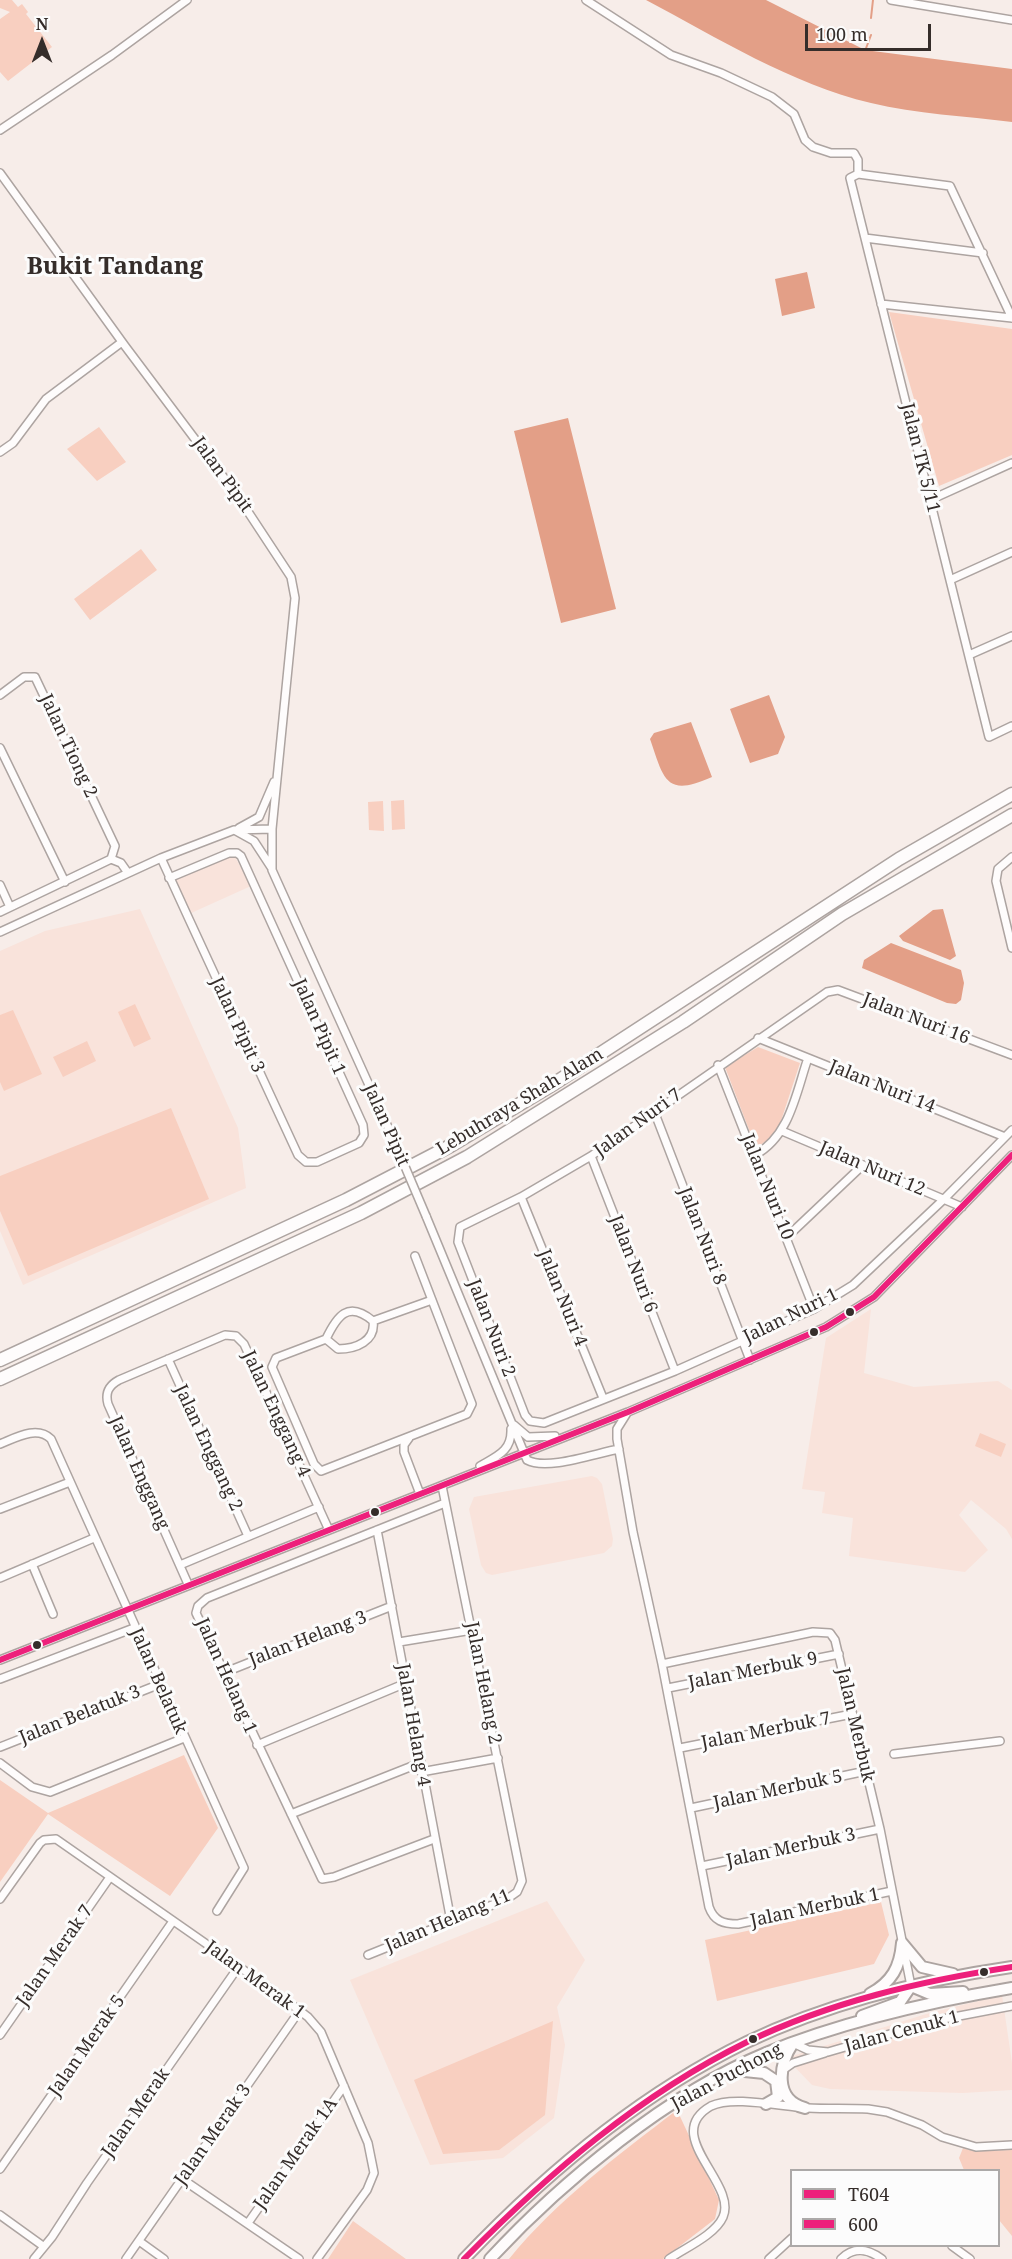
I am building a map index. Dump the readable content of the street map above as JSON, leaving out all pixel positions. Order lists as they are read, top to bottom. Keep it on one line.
{"streets":{"highway":["Lebuhraya Shah Alam"],"main road":["Jalan Puchong"],"street":["Jalan TK 5/11","Jalan Pipit","Jalan Tiong 2","Jalan Nuri 16","Jalan Pipit 3","Jalan Pipit 1","Jalan Nuri 14","Jalan Nuri 7","Jalan Nuri 12","Jalan Nuri 10","Jalan Nuri 8","Jalan Nuri 6","Jalan Nuri 4","Jalan Nuri 1","Jalan Nuri 2","Jalan Enggang 4","Jalan Enggang 2","Jalan Enggang","Jalan Helang 3","Jalan Merbuk 9","Jalan Helang 1","Jalan Belatuk","Jalan Helang 2","Jalan Belatuk 3","Jalan Helang 4","Jalan Merbuk","Jalan Merbuk 7","Jalan Merbuk 5","Jalan Merbuk 3","Jalan Merbuk 1","Jalan Helang 11","Jalan Merak 7","Jalan Merak 1","Jalan Cenuk 1","Jalan Merak 5","Jalan Merak","Jalan Merak 3","Jalan Merak 1A"]},"crossings":[["Jalan Nuri 16","Jalan Nuri 7"],["Jalan Pipit 3","Jalan Pipit 1"],["Jalan Nuri 14","Jalan Nuri 7"],["Jalan Nuri 14","Jalan Nuri 1"],["Jalan Nuri 7","Jalan Nuri 10"],["Jalan Nuri 7","Jalan Nuri 8"],["Jalan Nuri 7","Jalan Nuri 6"],["Jalan Nuri 7","Jalan Nuri 4"],["Jalan Nuri 7","Jalan Nuri 2"],["Jalan Nuri 12","Jalan Nuri 1"],["Jalan Nuri 10","Jalan Nuri 1"],["Jalan Nuri 8","Jalan Nuri 1"],["Jalan Nuri 6","Jalan Nuri 1"],["Jalan Nuri 4","Jalan Nuri 1"],["Jalan Nuri 1","Jalan Nuri 2"],["Jalan Enggang 4","Jalan Enggang 2"],["Jalan Enggang 4","Jalan Enggang"],["Jalan Enggang 2","Jalan Enggang"],["Jalan Helang 3","Jalan Helang 1"],["Jalan Helang 3","Jalan Helang 4"],["Jalan Merbuk 9","Jalan Merbuk"],["Jalan Helang 1","Jalan Helang 2"],["Jalan Helang 1","Jalan Helang 4"],["Jalan Belatuk","Jalan Belatuk 3"],["Jalan Helang 2","Jalan Helang 11"],["Jalan Helang 4","Jalan Helang 11"],["Jalan Merbuk","Jalan Merbuk 7"],["Jalan Merbuk","Jalan Merbuk 5"],["Jalan Merbuk","Jalan Merbuk 3"],["Jalan Merbuk","Jalan Merbuk 1"],["Jalan Merbuk","Jalan Puchong"],["Jalan Merbuk 3","Jalan Merbuk 1"],["Jalan Merak 7","Jalan Merak 1"],["Jalan Merak 1","Jalan Merak 5"],["Jalan Merak 1","Jalan Merak"],["Jalan Merak 1","Jalan Merak 3"],["Jalan Merak 1","Jalan Merak 1A"],["Jalan Cenuk 1","Jalan Puchong"]],"districts":["Bukit Tandang"],"lines":["transit line T604","transit line 600"],"legend":["T604","600"],"scale_bar":"100 m","north":"top"}
